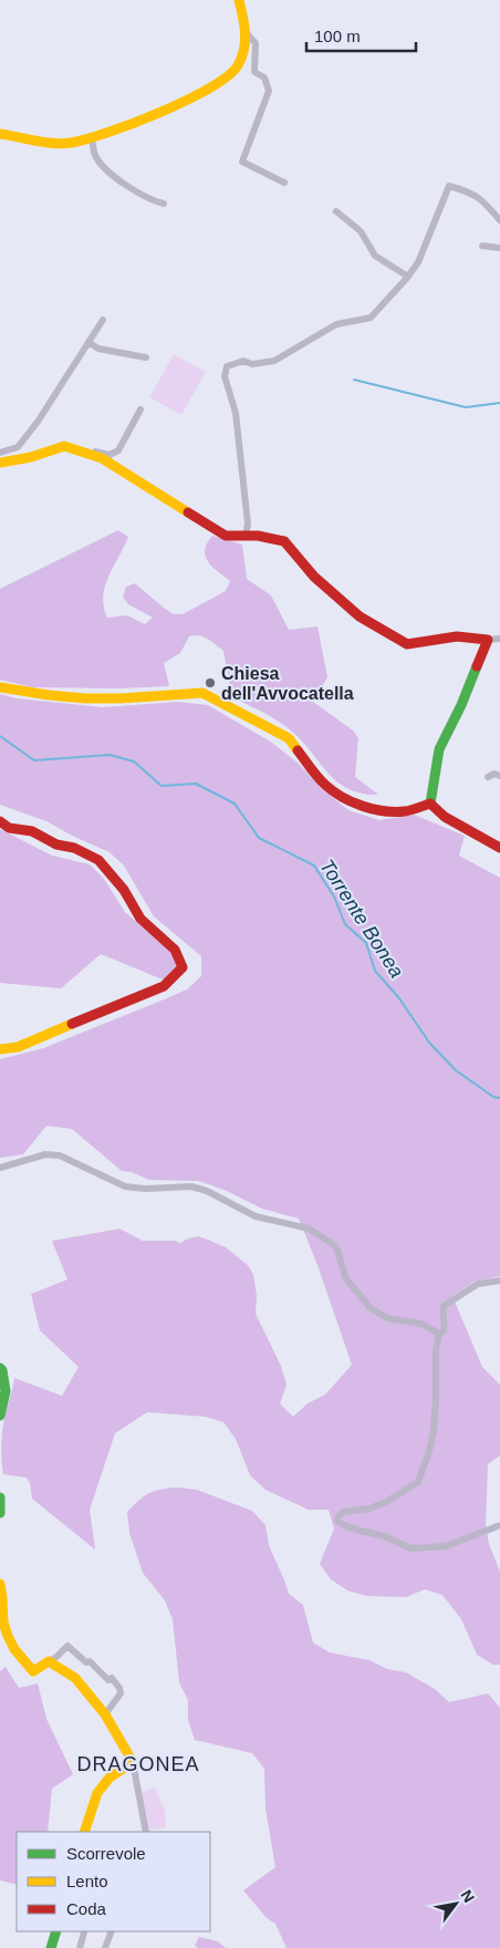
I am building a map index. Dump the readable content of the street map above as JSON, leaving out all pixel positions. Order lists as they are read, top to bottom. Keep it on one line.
{"districts":["DRAGONEA"],"water":["Torrente Bonea"],"places":["Chiesa dell'Avvocatella"],"legend":["Scorrevole","Lento","Coda"],"scale_bar":"100 m","north":"top right"}
